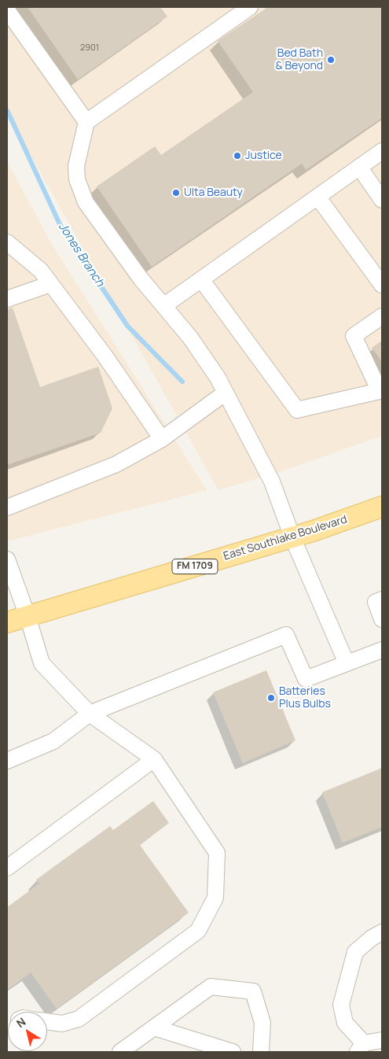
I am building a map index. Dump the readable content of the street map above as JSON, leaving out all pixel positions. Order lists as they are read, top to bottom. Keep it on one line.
{"streets":{"main road":["East Southlake Boulevard","FM 1709"]},"water":["Jones Branch"],"places":["Bed Bath & Beyond","Justice","Ulta Beauty","Batteries Plus Bulbs"],"house_numbers":["2901"],"north":"top left"}
